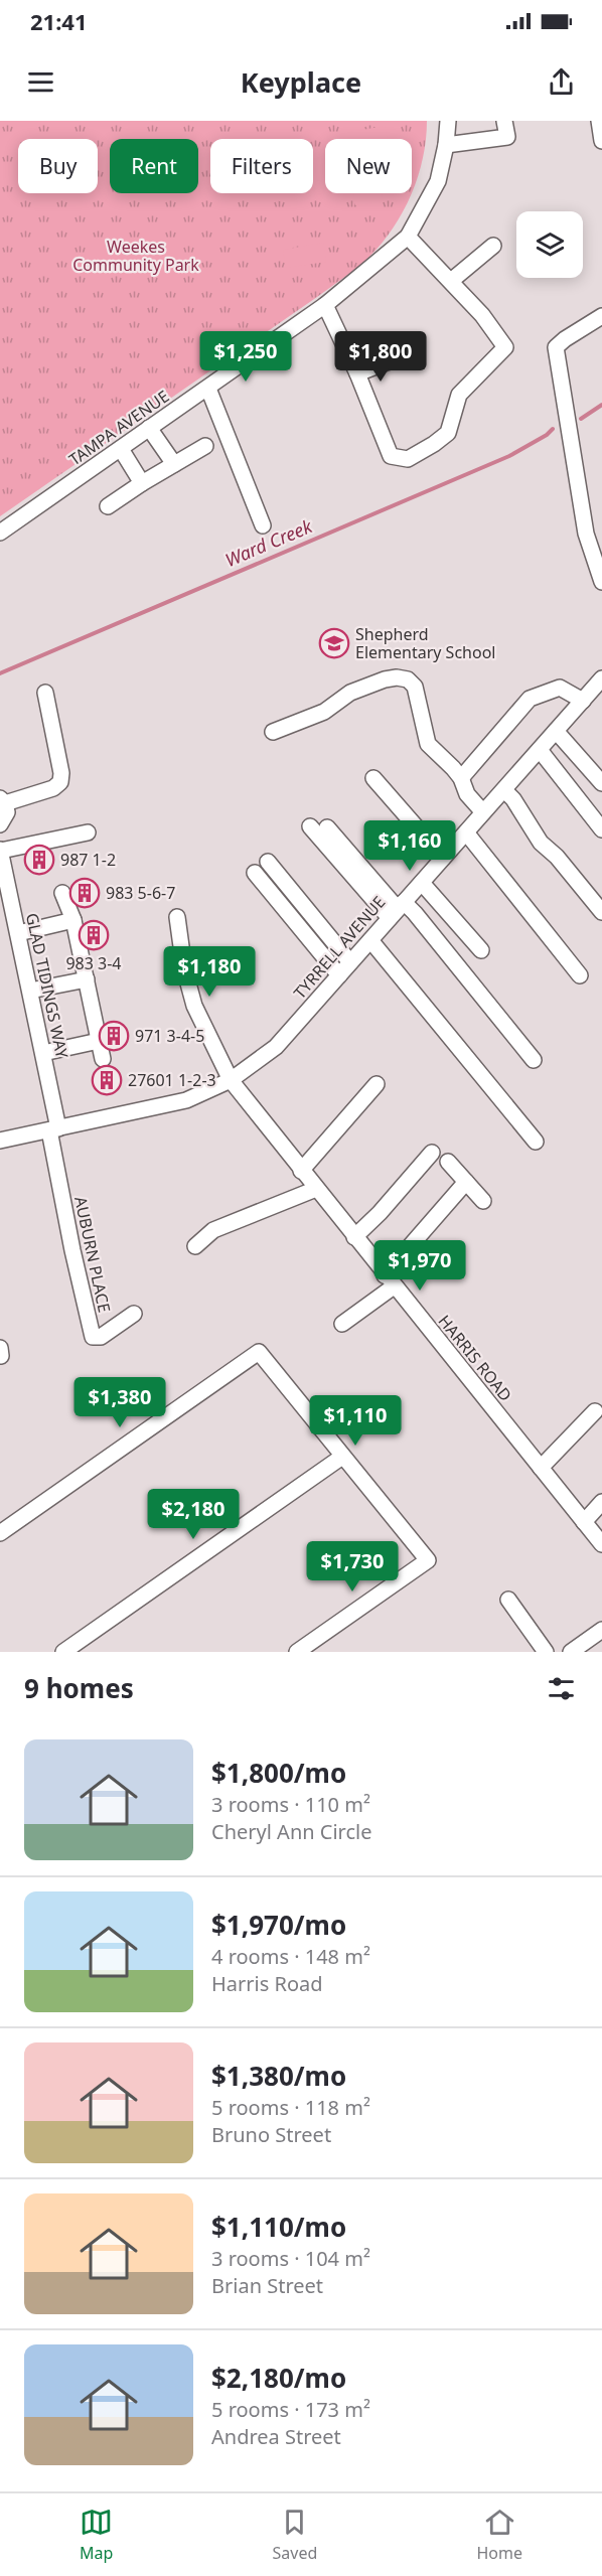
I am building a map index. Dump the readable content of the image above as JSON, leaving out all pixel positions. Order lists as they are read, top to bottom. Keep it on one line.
{"streets":{"street":["TAMPA AVENUE","TYRRELL AVENUE","GLAD TIDINGS WAY","AUBURN PLACE","HARRIS ROAD"]},"crossings":[["TYRRELL AVENUE","GLAD TIDINGS WAY"],["TYRRELL AVENUE","AUBURN PLACE"],["TYRRELL AVENUE","HARRIS ROAD"],["GLAD TIDINGS WAY","AUBURN PLACE"]],"water":["Ward Creek"],"parks":["Weekes Community Park"],"places":{"school or university":["Shepherd Elementary School"],"building":["987 1-2","983 5-6-7","983 3-4","971 3-4-5","27601 1-2-3"]},"page":{"status":"21:41","header":"Keyplace","chip":["Buy","Rent","Filters","New"],"price":["$1,250","$1,800","$1,160","$1,180","$1,970","$1,380","$1,110","$2,180","$1,730"],"heading":"9 homes","list":[{"name":"$1,800/mo","note":"3 rooms · 110 m² · Cheryl Ann Circle"},{"name":"$1,970/mo","note":"4 rooms · 148 m² · Harris Road"},{"name":"$1,380/mo","note":"5 rooms · 118 m² · Bruno Street"},{"name":"$1,110/mo","note":"3 rooms · 104 m² · Brian Street"},{"name":"$2,180/mo","note":"5 rooms · 173 m² · Andrea Street"}],"tabs":["Map","Saved","Home"]}}
